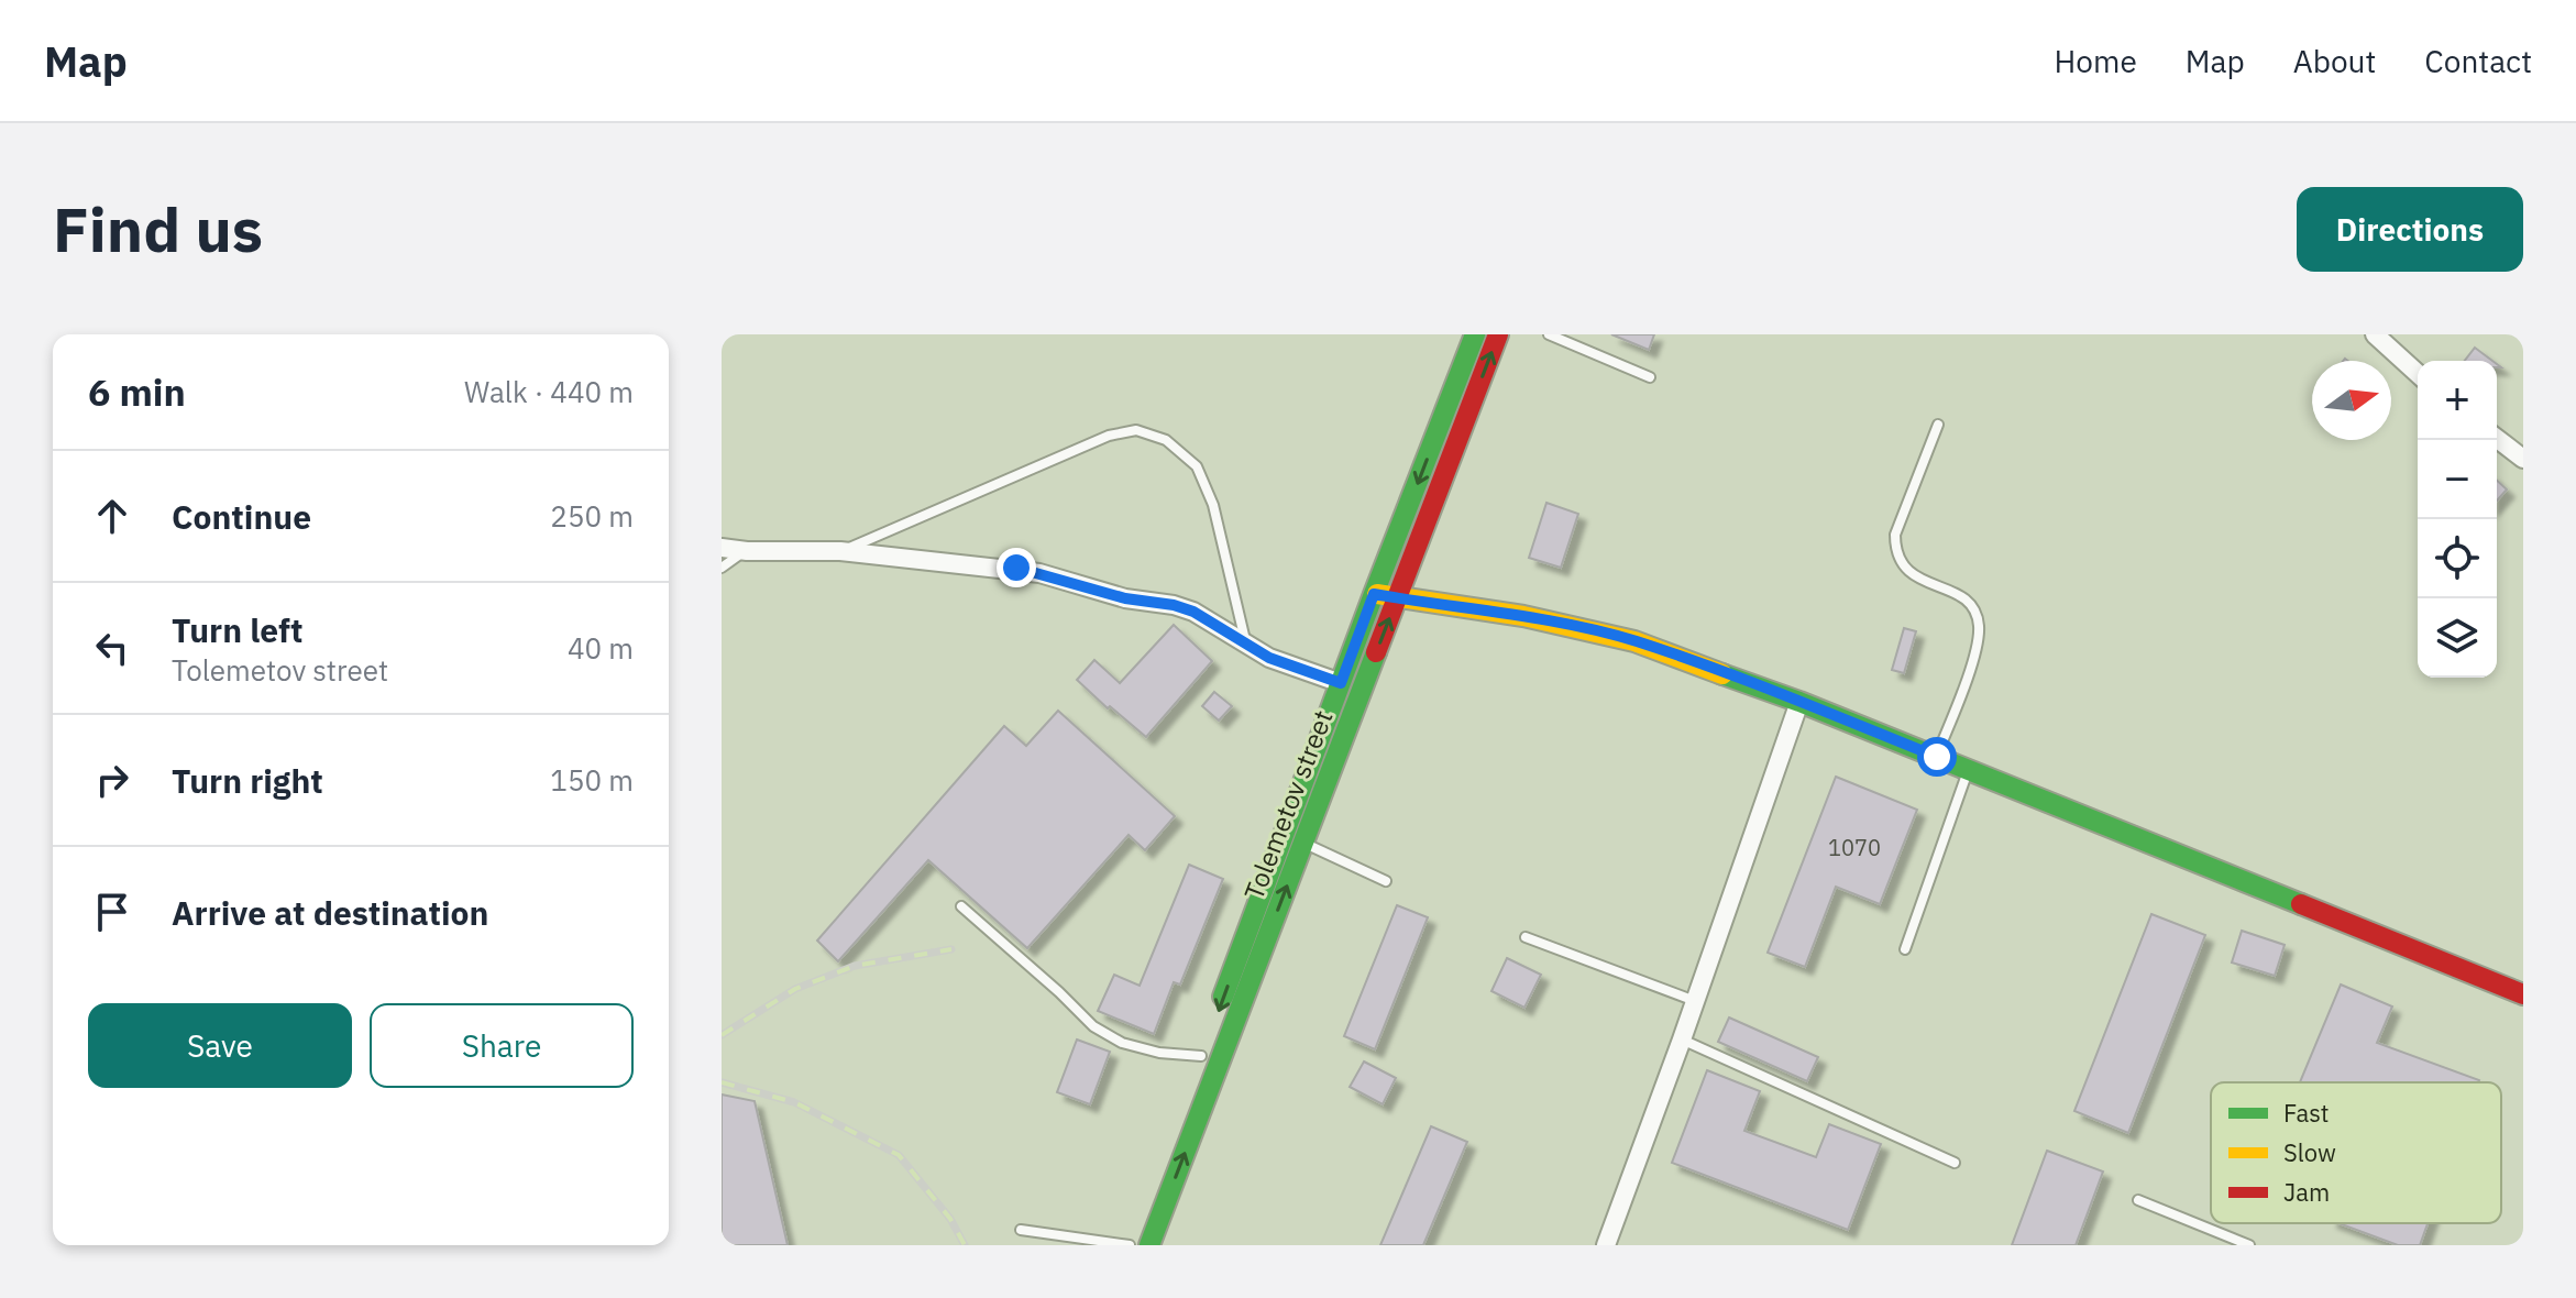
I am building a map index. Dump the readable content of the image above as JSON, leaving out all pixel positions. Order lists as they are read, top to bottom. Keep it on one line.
{"streets":{"main road":["Tolemetov street"]},"house_numbers":["1070"],"legend":["Fast","Slow","Jam"],"north":"right","page":{"header":"Map","nav":["Home","Map","About","Contact"],"buttons":["Directions",["Save","Share"]],"title":"Find us","heading":["6 min","Walk · 440 m"],"map_buttons":["+","−"],"list":[["Continue","250 m"],["Turn left","Tolemetov street","40 m"],["Turn right","150 m"],"Arrive at destination"]}}
